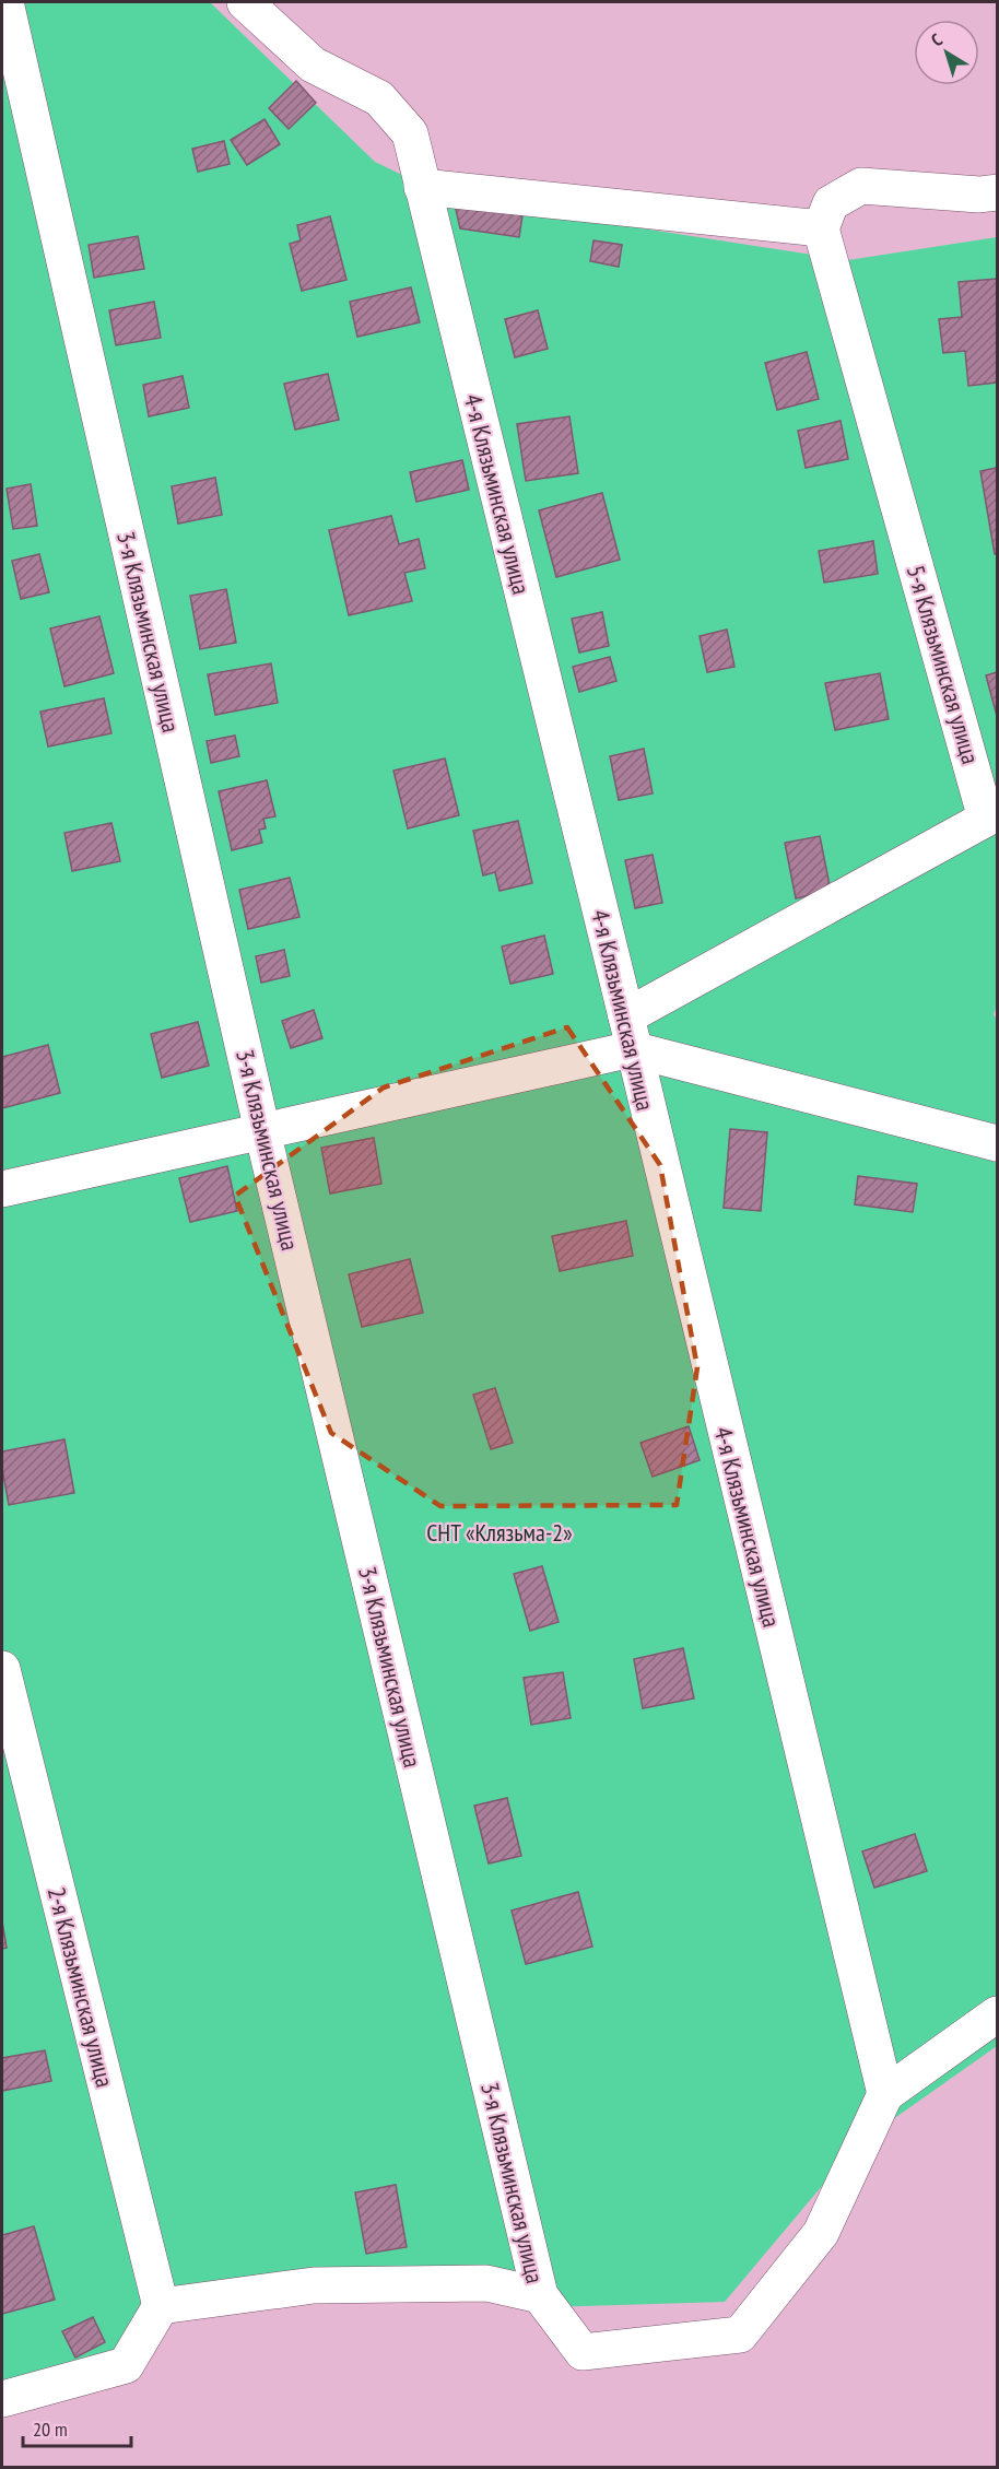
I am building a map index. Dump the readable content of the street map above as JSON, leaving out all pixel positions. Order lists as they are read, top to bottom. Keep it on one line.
{"streets":{"lane":["4-я Клязьминская улица","3-я Клязьминская улица","5-я Клязьминская улица","2-я Клязьминская улица"]},"crossings":[["4-я Клязьминская улица","5-я Клязьминская улица"]],"parks":["СНТ «Клязьма-2»"],"scale_bar":"20 m","north":"top left"}
